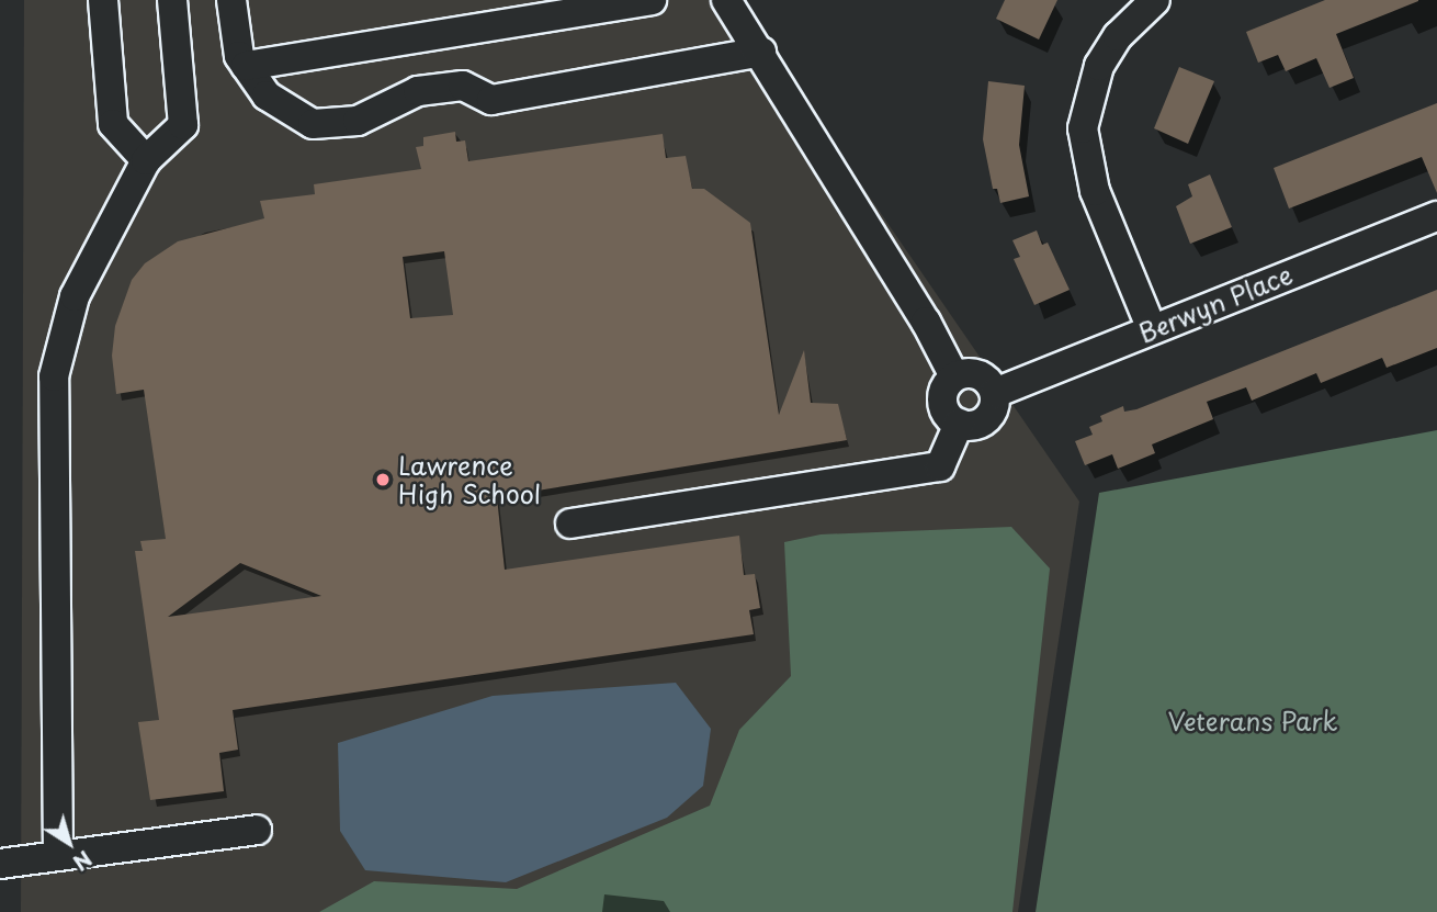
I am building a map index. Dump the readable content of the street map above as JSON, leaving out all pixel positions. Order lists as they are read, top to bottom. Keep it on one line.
{"streets":{"street":["Berwyn Place"]},"parks":["Veterans Park"],"places":["Lawrence High School"],"north":"bottom right"}
